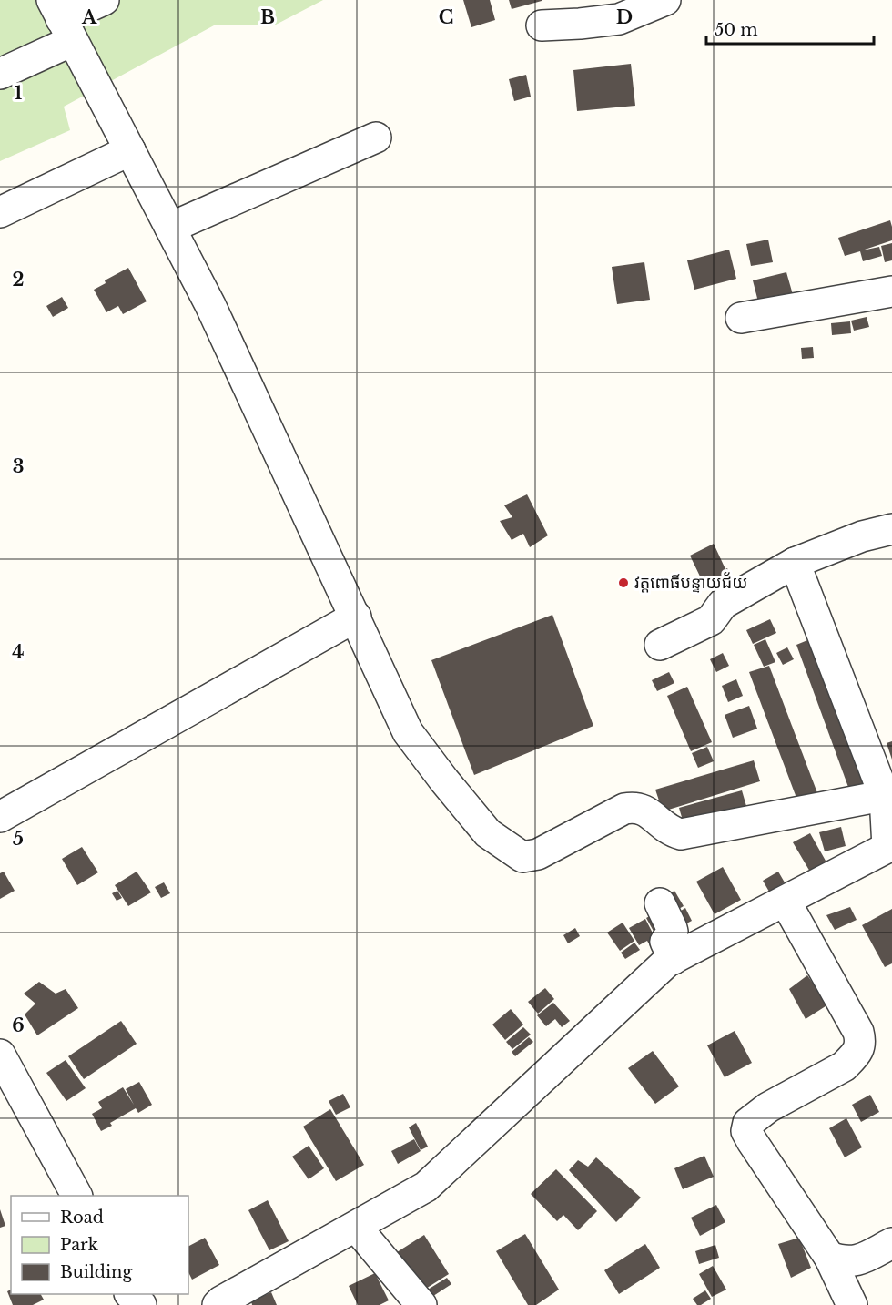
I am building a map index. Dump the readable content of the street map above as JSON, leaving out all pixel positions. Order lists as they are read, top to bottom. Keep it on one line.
{"places":["វត្តពោធិ៍បន្ទាយជ័យ"],"legend":["Road","Park","Building"],"scale_bar":"50 m","grid":{"columns":["A","B","C","D"],"rows":["1","2","3","4","5","6"]}}
